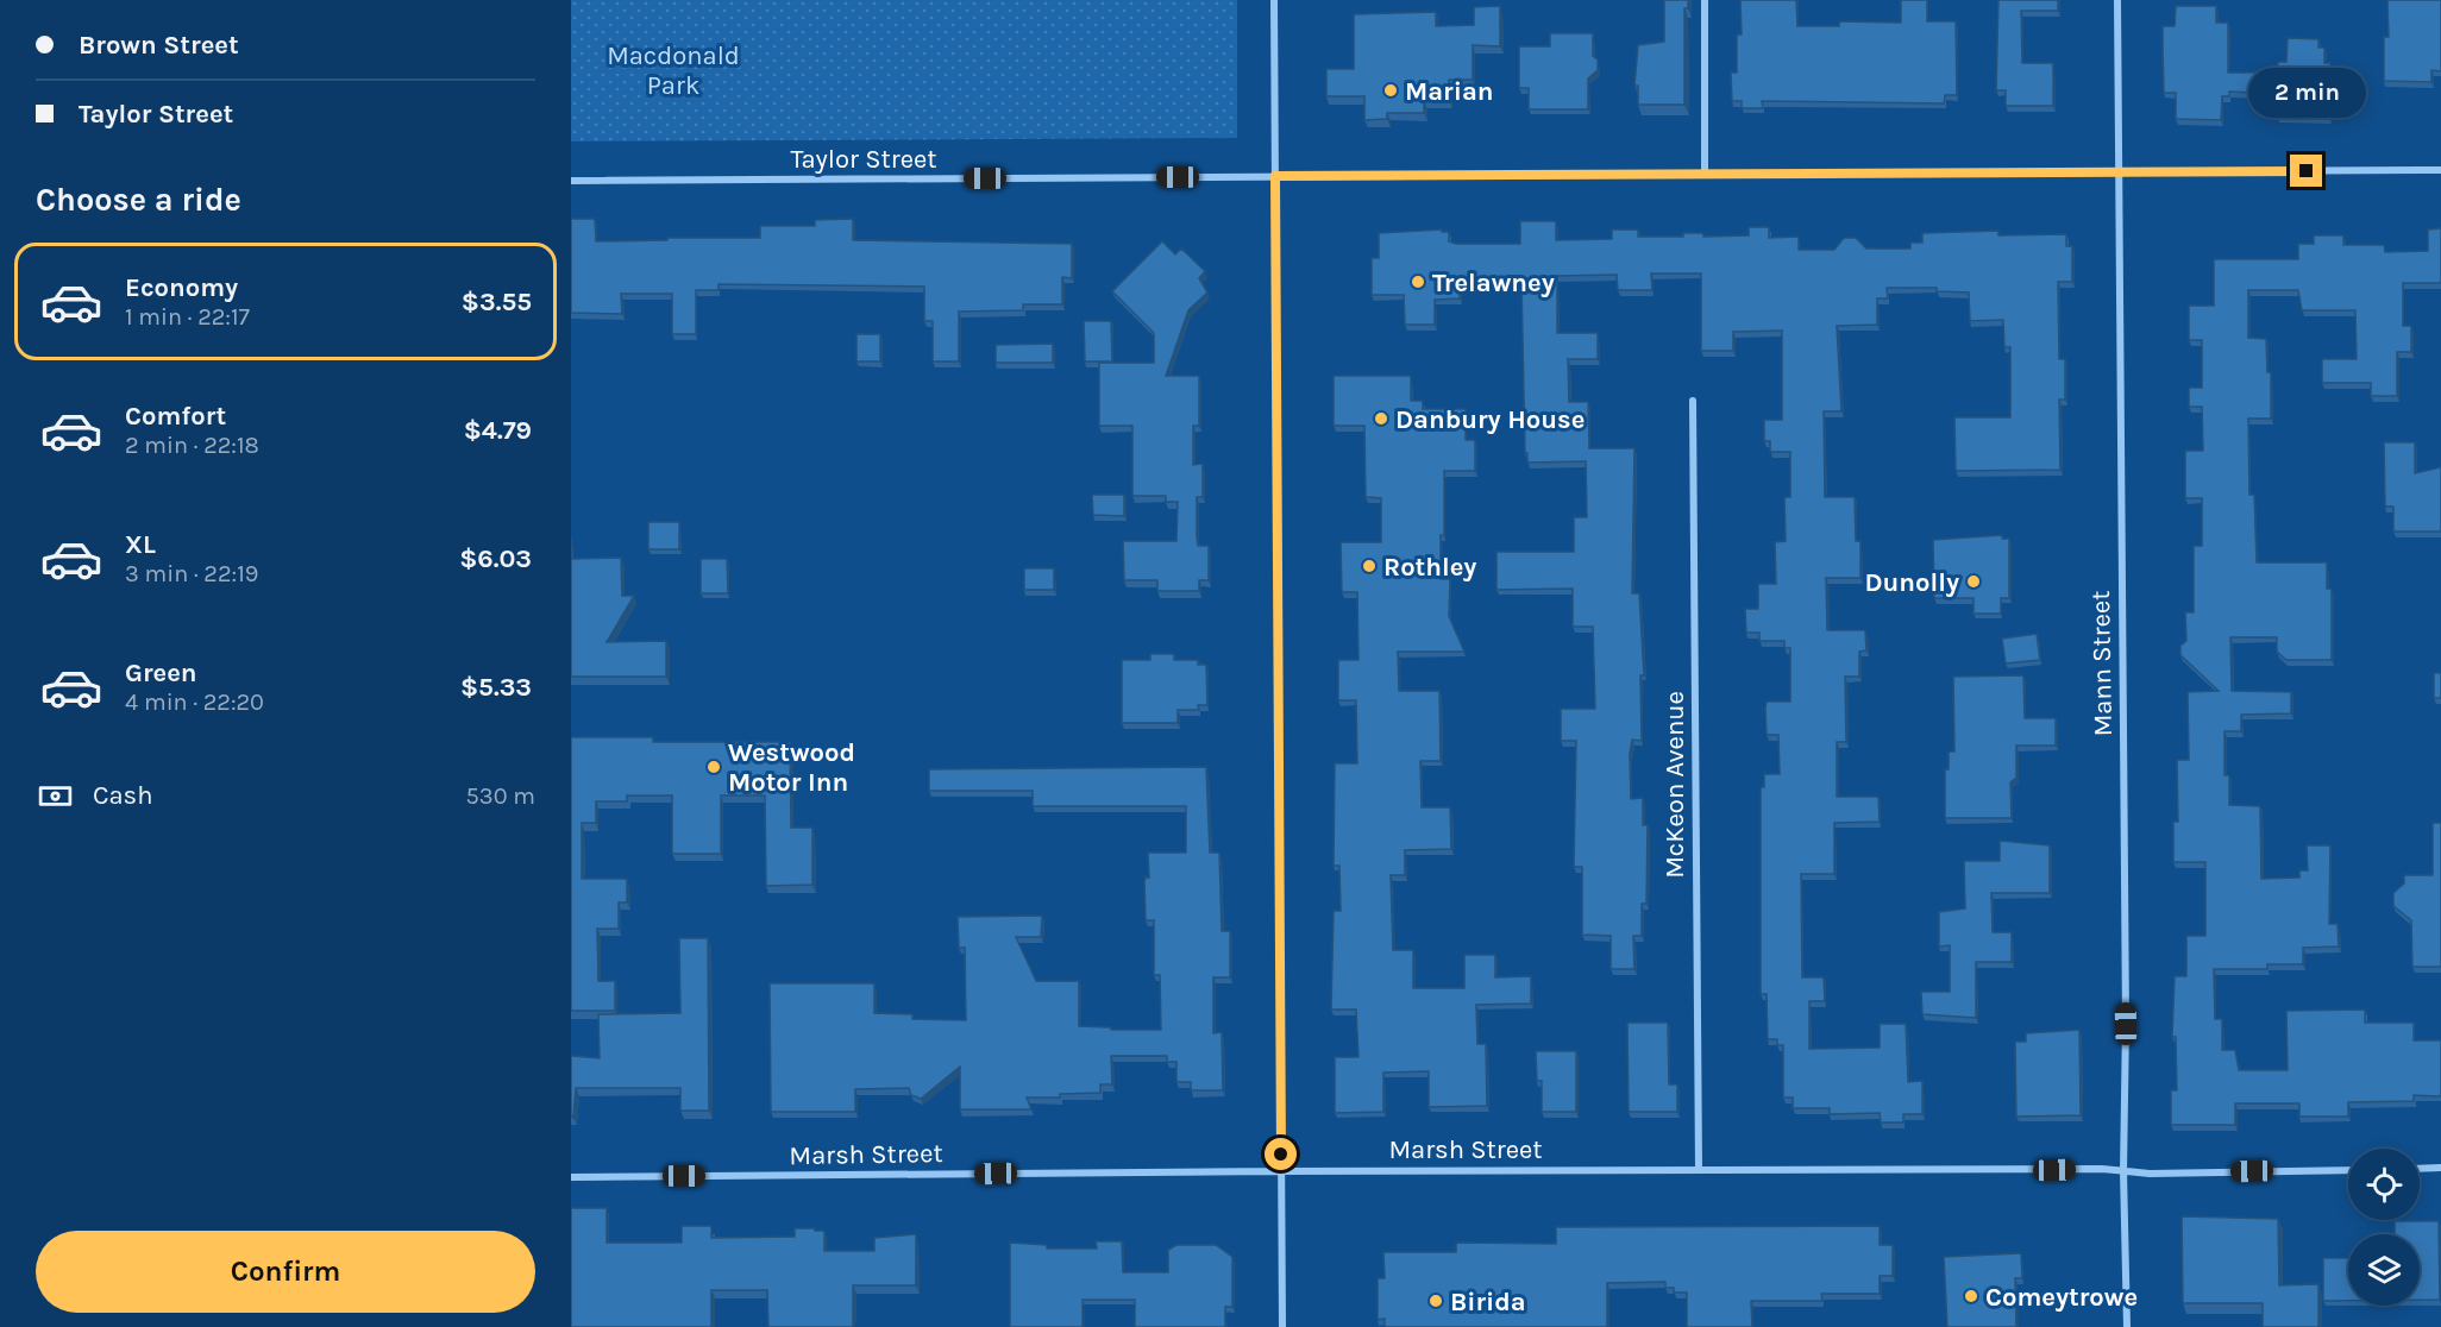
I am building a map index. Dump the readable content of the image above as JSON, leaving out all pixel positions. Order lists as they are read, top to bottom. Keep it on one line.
{"streets":{"street":["Taylor Street","Mann Street","McKeon Avenue","Marsh Street"]},"crossings":[["Taylor Street","Mann Street"],["Mann Street","Marsh Street"],["McKeon Avenue","Marsh Street"]],"parks":["Macdonald Park"],"places":["Marian","Trelawney","Danbury House","Rothley","Dunolly","Westwood Motor Inn","Comeytrowe","Birida"],"page":{"banner":["Brown Street","Taylor Street"],"bubble":"2 min","heading":"Choose a ride","list":[{"name":"Economy","note":"1 min · 22:17","value":"$3.55"},{"name":"Comfort","note":"2 min · 22:18","value":"$4.79"},{"name":"XL","note":"3 min · 22:19","value":"$6.03"},{"name":"Green","note":"4 min · 22:20","value":"$5.33"}],"pay":["Cash","530 m"],"buttons":"Confirm"}}
